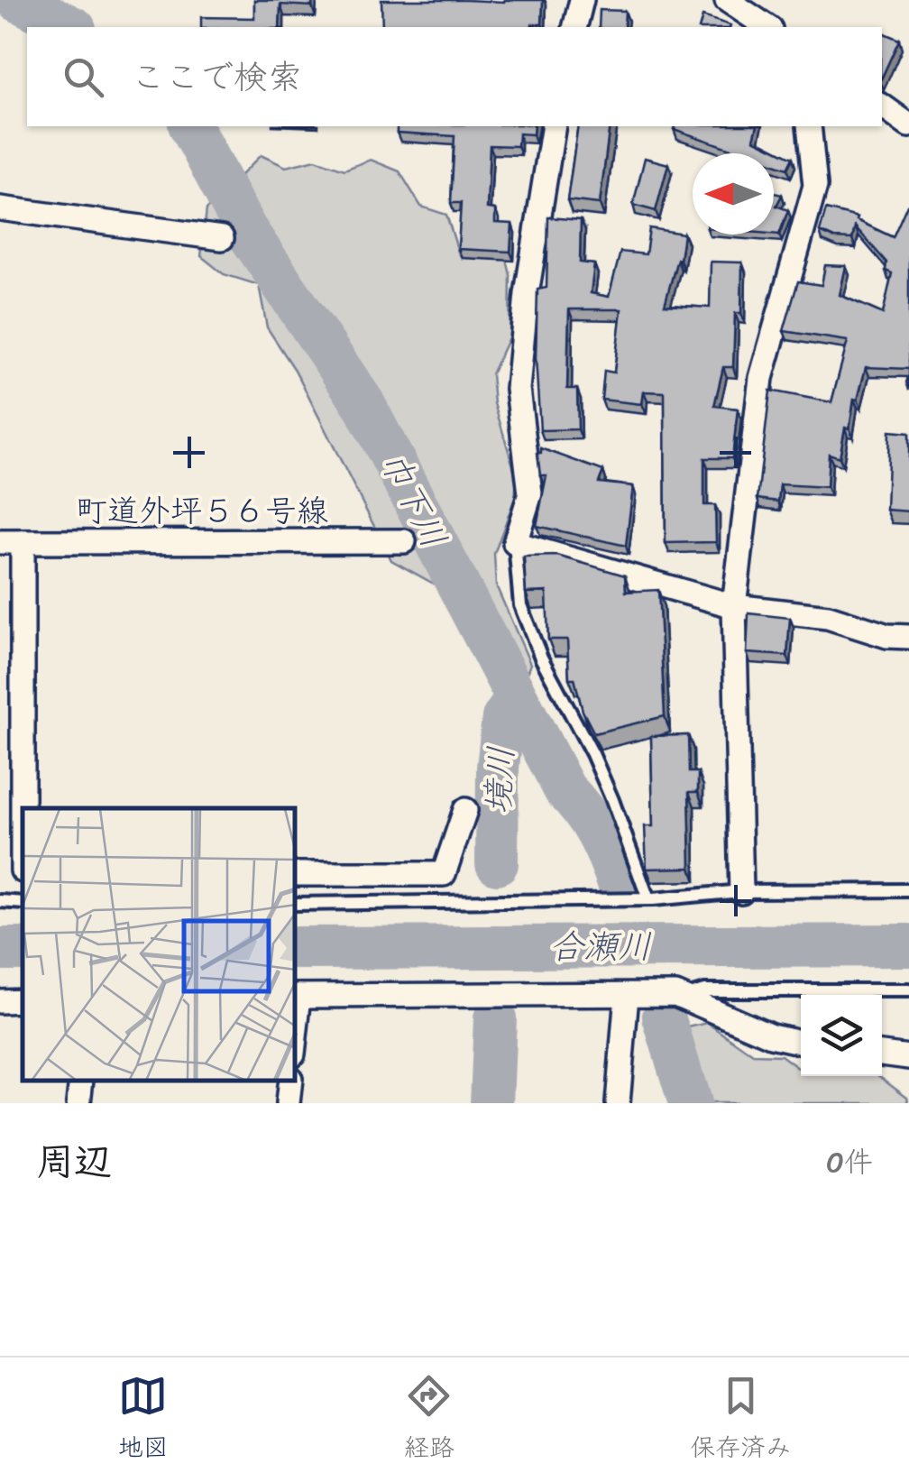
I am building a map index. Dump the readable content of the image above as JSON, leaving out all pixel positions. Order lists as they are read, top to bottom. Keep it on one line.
{"streets":{"street":["町道外坪５６号線"]},"water":["巾下川","境川","合瀬川"],"north":"left","page":{"search":"ここで検索","heading":["周辺","0件"],"nav":["地図","経路","保存済み"]}}
